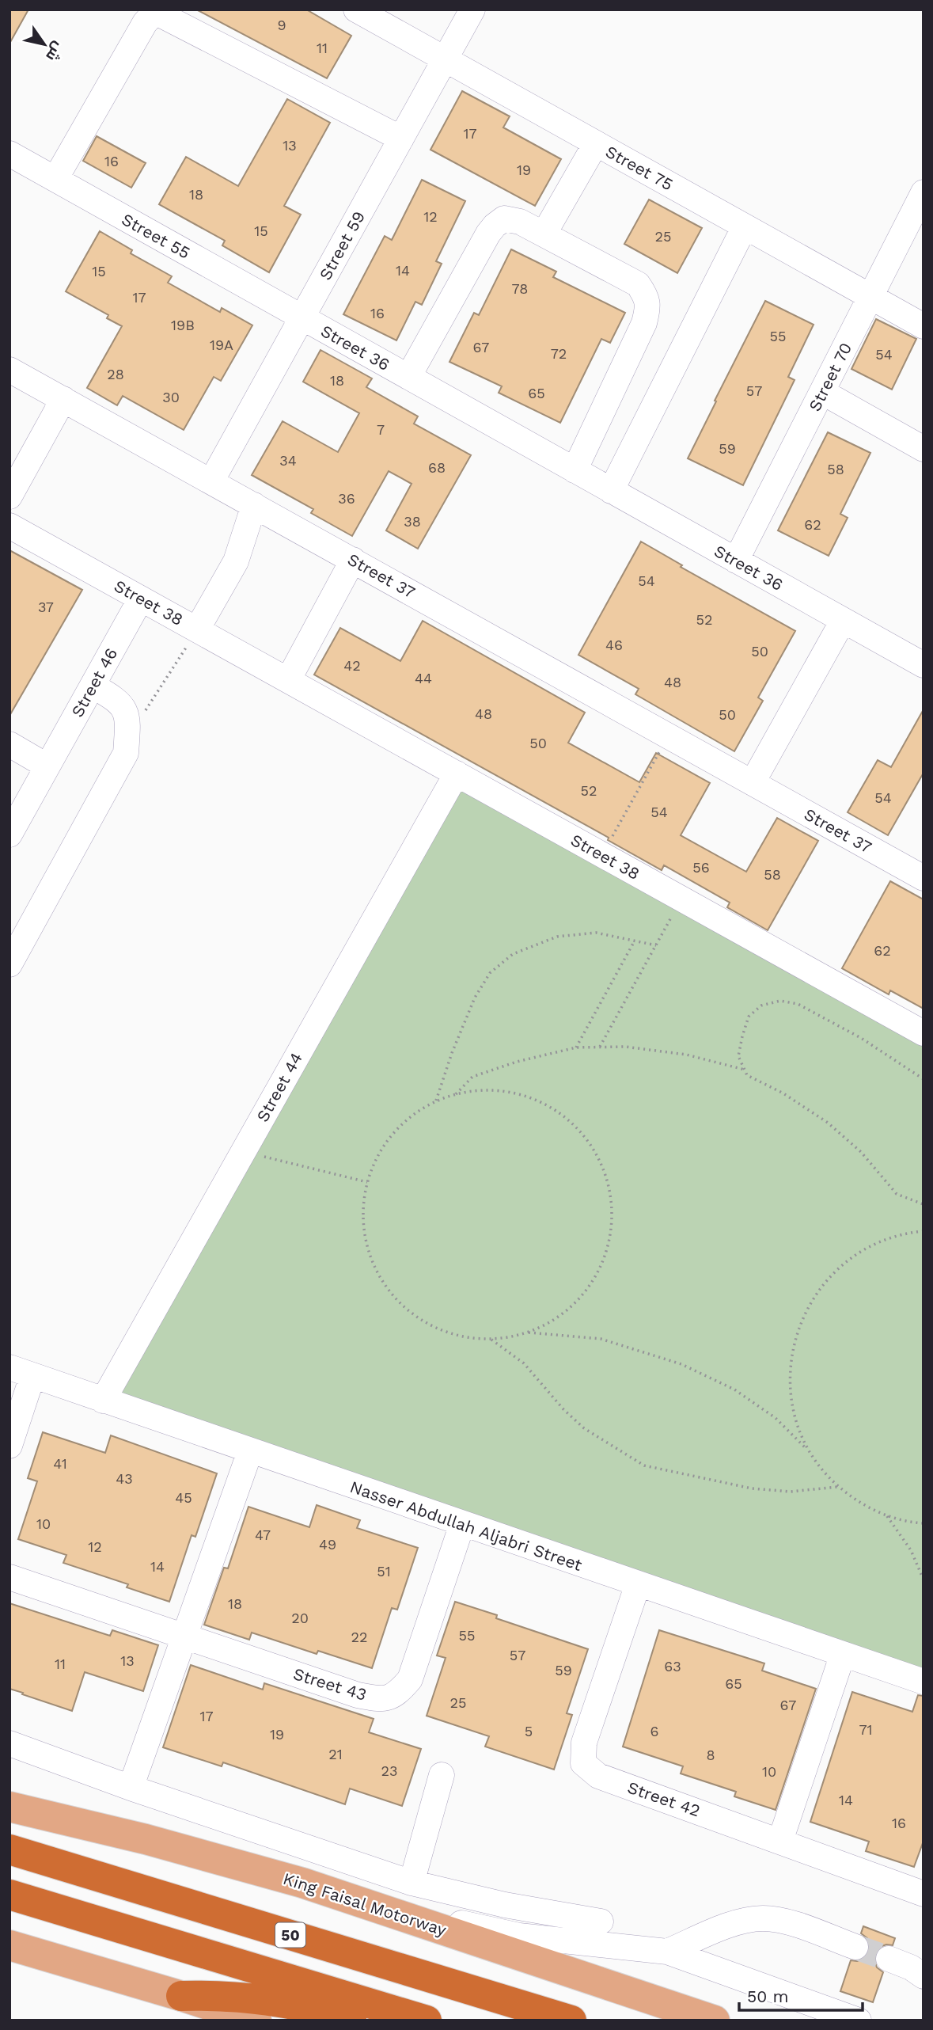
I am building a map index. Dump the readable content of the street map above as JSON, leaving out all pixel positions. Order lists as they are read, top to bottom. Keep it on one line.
{"streets":{"highway":["50"],"main road":["King Faisal Motorway"],"street":["Street 75","Street 55","Street 59","Street 36","Street 70","Street 37","Street 38","Street 46","Street 44","Nasser Abdullah Aljabri Street","Street 43","Street 42"]},"crossings":[["Street 75","Street 59"],["Street 75","Street 70"],["Street 55","Street 59"],["Street 55","Street 36"],["Street 59","Street 36"],["Street 59","Street 37"],["Street 36","Street 70"],["Street 38","Street 46"],["Street 38","Street 44"],["Street 44","Nasser Abdullah Aljabri Street"],["Nasser Abdullah Aljabri Street","Street 43"],["Nasser Abdullah Aljabri Street","Street 42"]],"house_numbers":["9","11","17","13","16","19","18","12","15","25","14","15","78","17","16","19B","55","19A","67","72","54","28","18","57","65","30","7","59","34","68","58","36","38","62","54","37","52","46","50","42","44","48","48","50","50","52","54","54","56","58","62","41","43","45","10","47","49","12","14","51","18","20","55","22","57","13","11","63","59","65","25","67","17","71","5","6","19","21","8","23","10","14","16"],"scale_bar":"50 m","north":"bottom right"}
